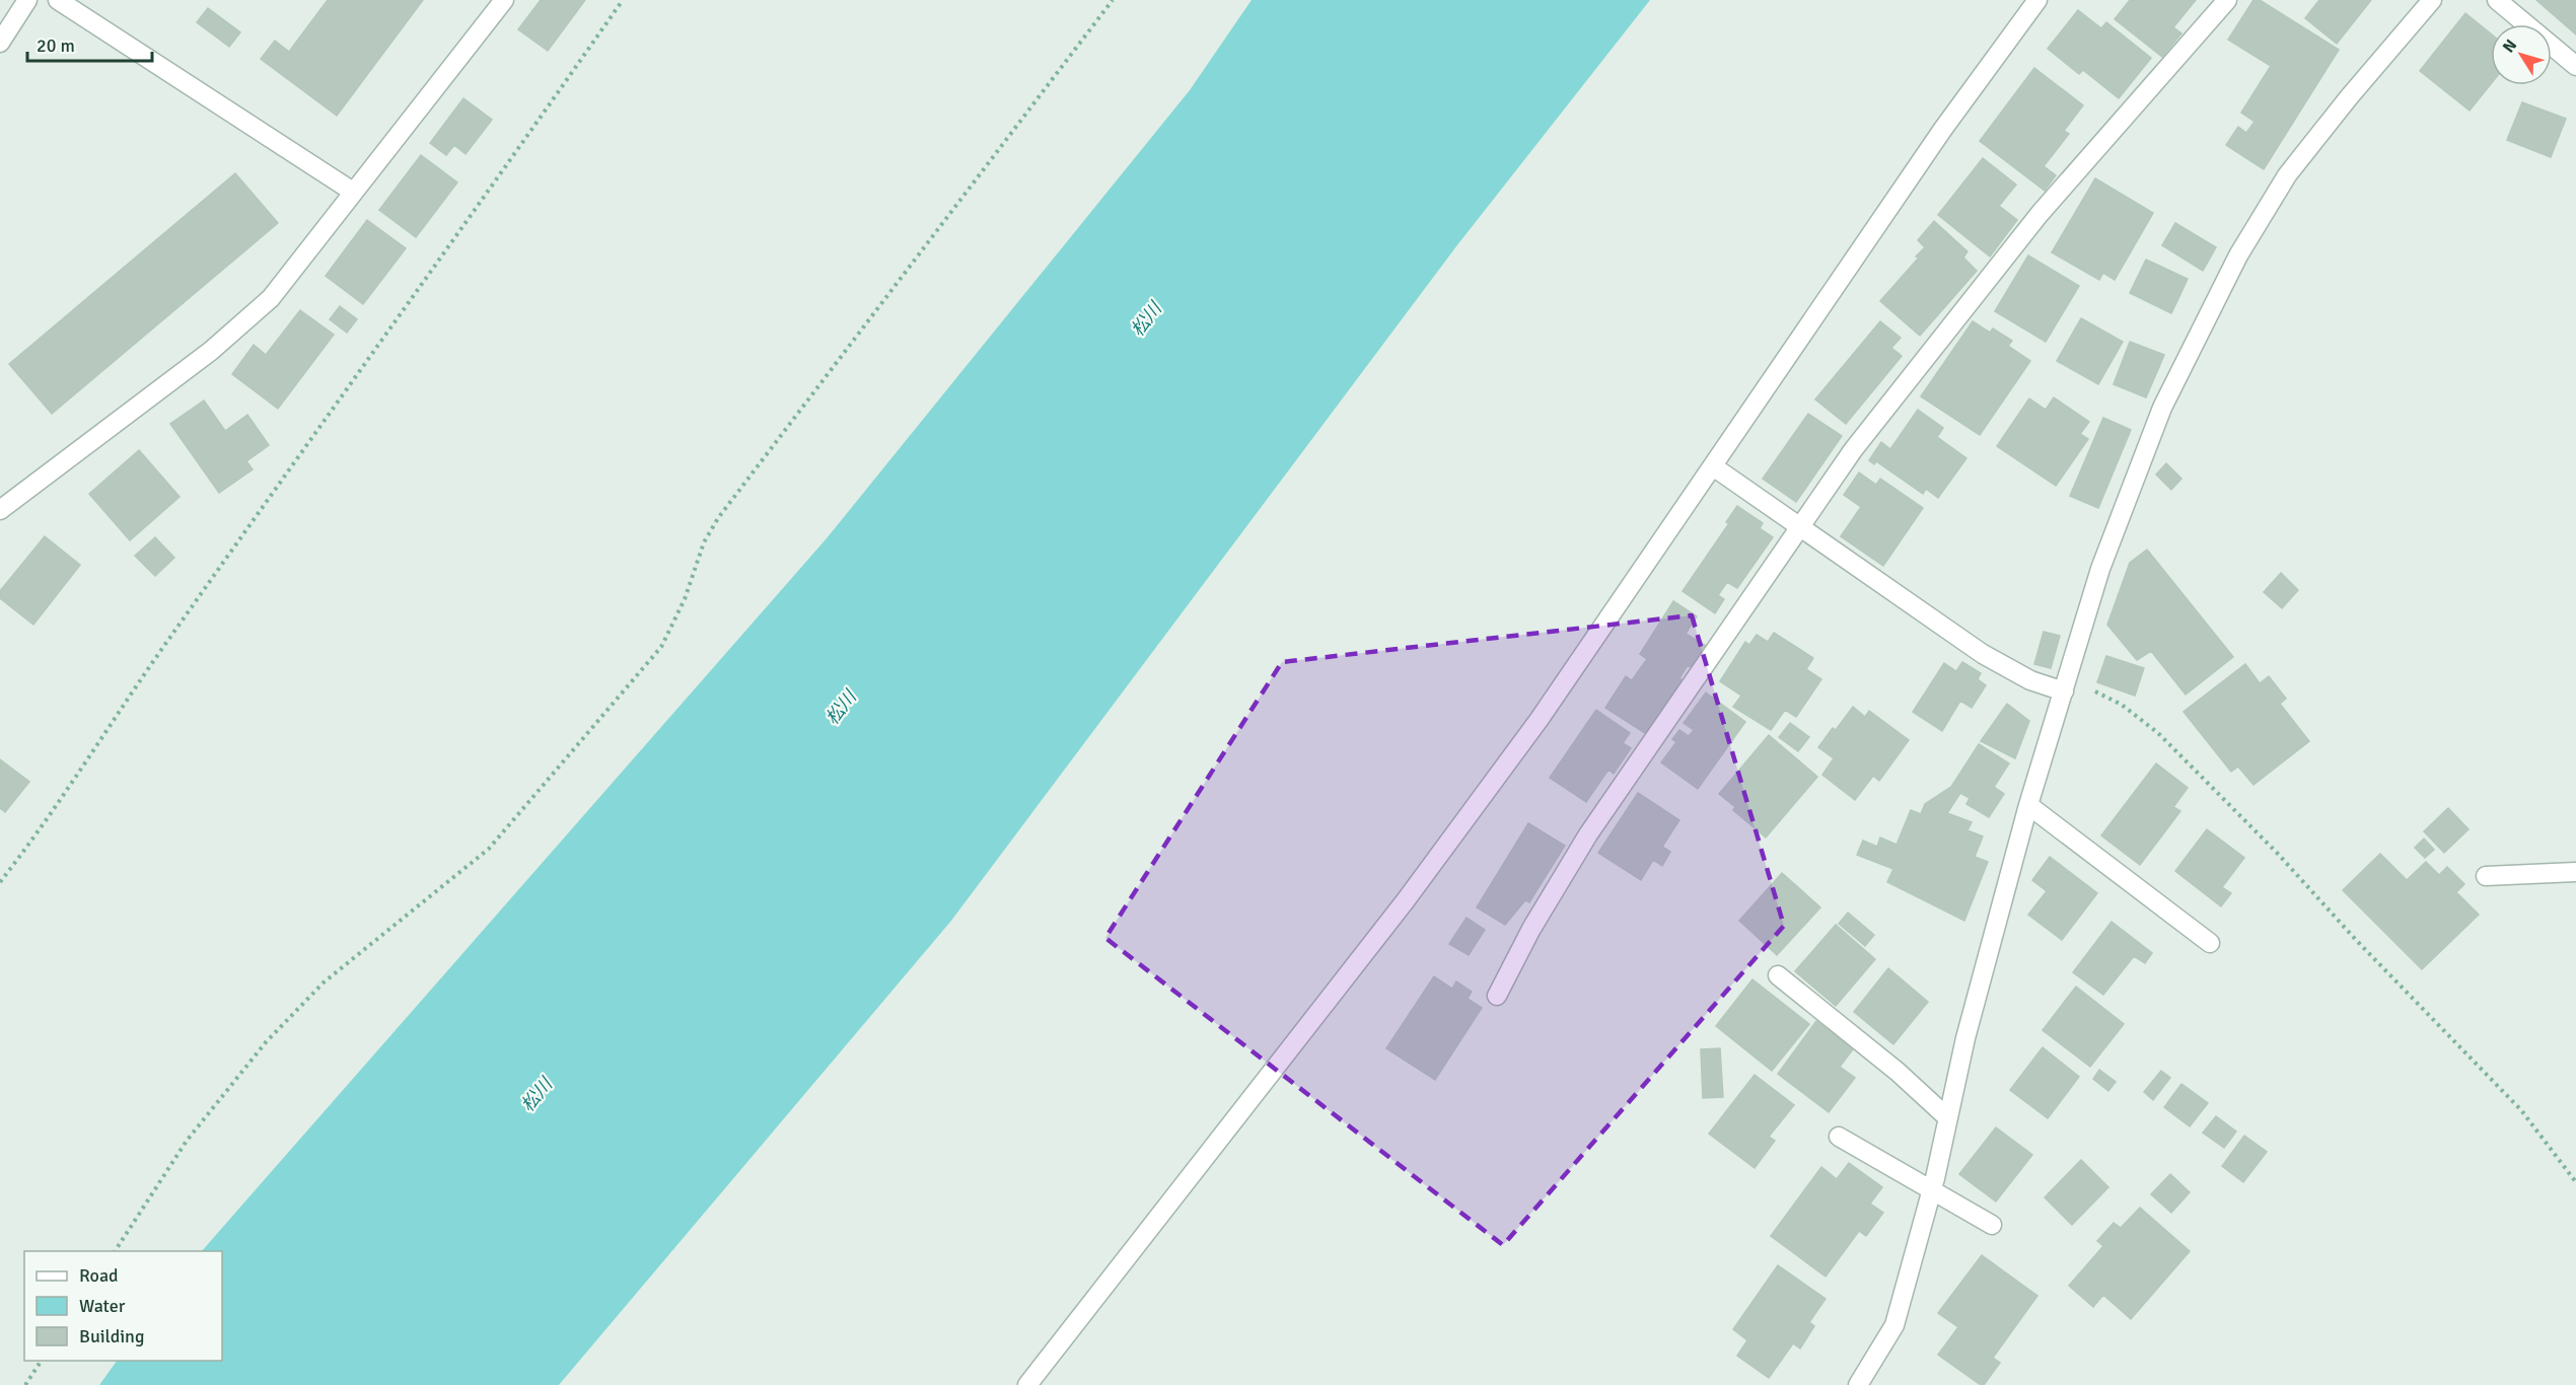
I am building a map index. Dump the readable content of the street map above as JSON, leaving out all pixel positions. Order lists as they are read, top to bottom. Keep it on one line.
{"water":["松川"],"legend":["Road","Water","Building"],"scale_bar":"20 m","north":"top left"}
